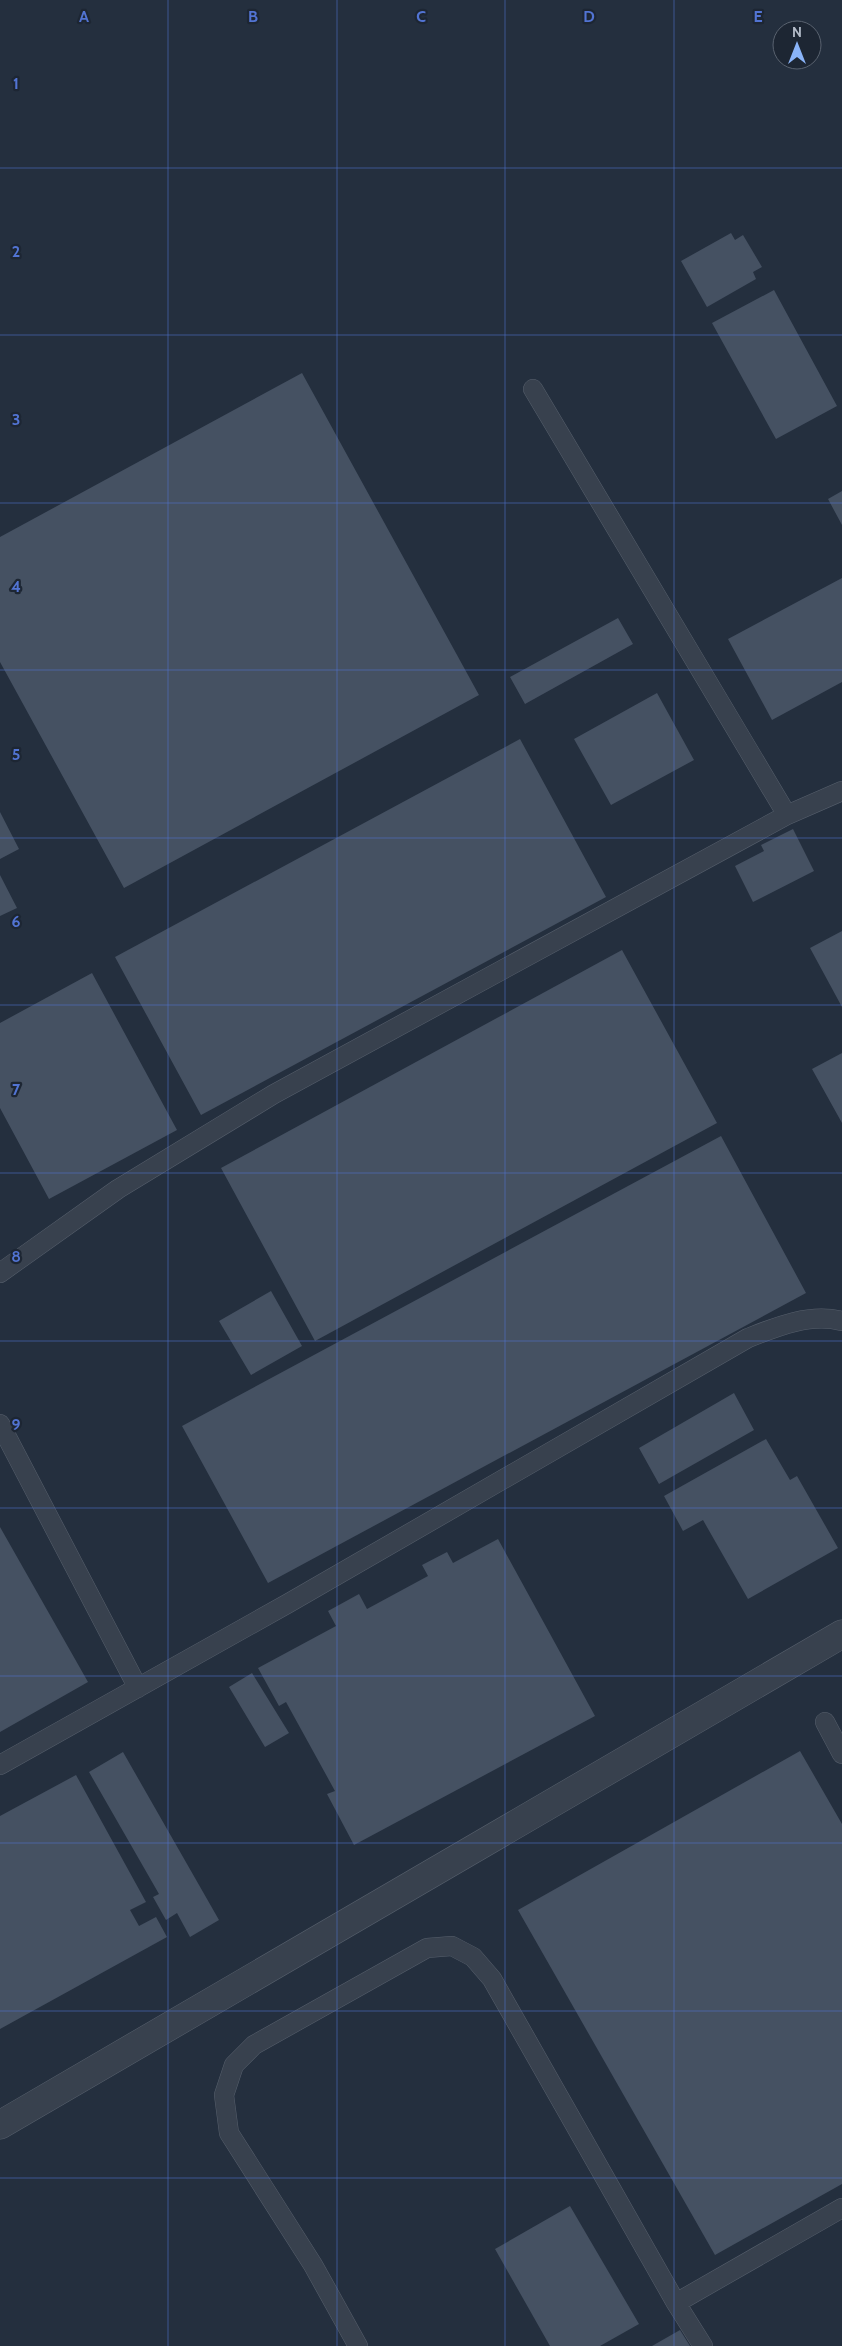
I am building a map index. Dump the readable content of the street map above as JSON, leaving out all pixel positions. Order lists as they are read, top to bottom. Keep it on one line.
{"north":"top","grid":{"columns":["A","B","C","D","E"],"rows":["1","2","3","4","5","6","7","8","9"]}}
